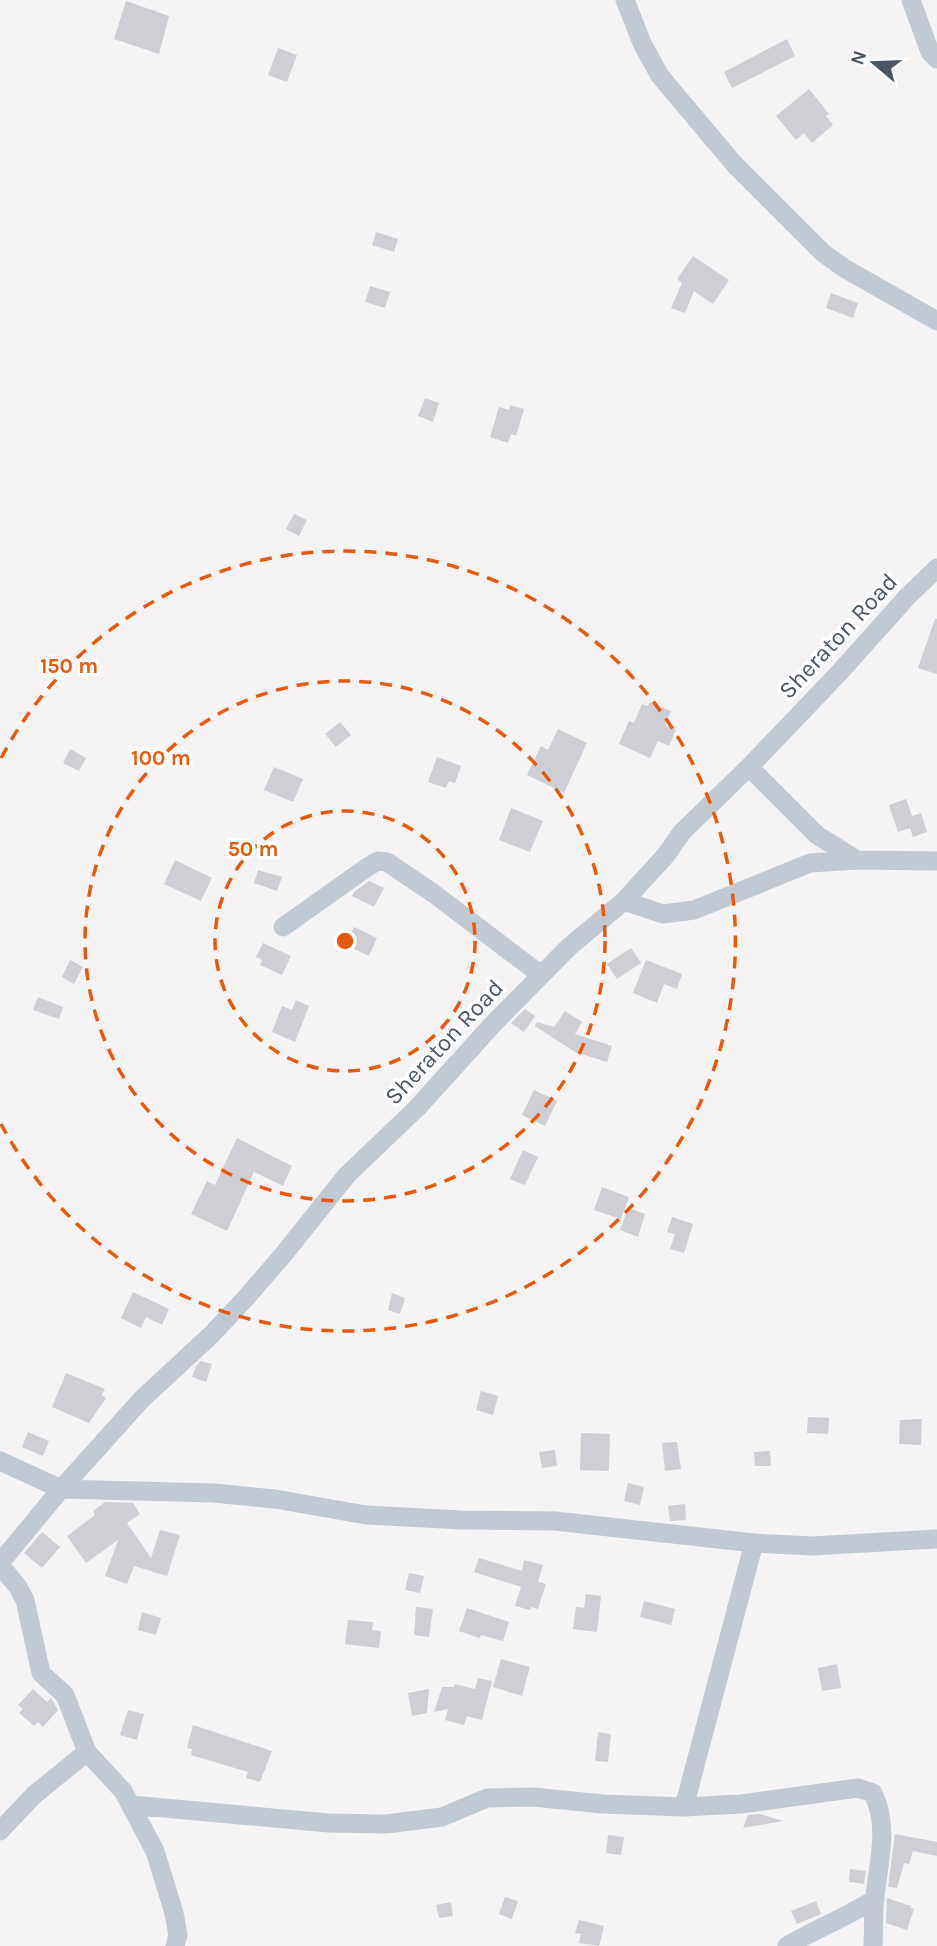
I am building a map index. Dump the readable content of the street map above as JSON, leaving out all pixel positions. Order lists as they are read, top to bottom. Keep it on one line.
{"streets":{"street":["Sheraton Road"]},"north":"left","rings":["150 m","100 m","50 m"]}
